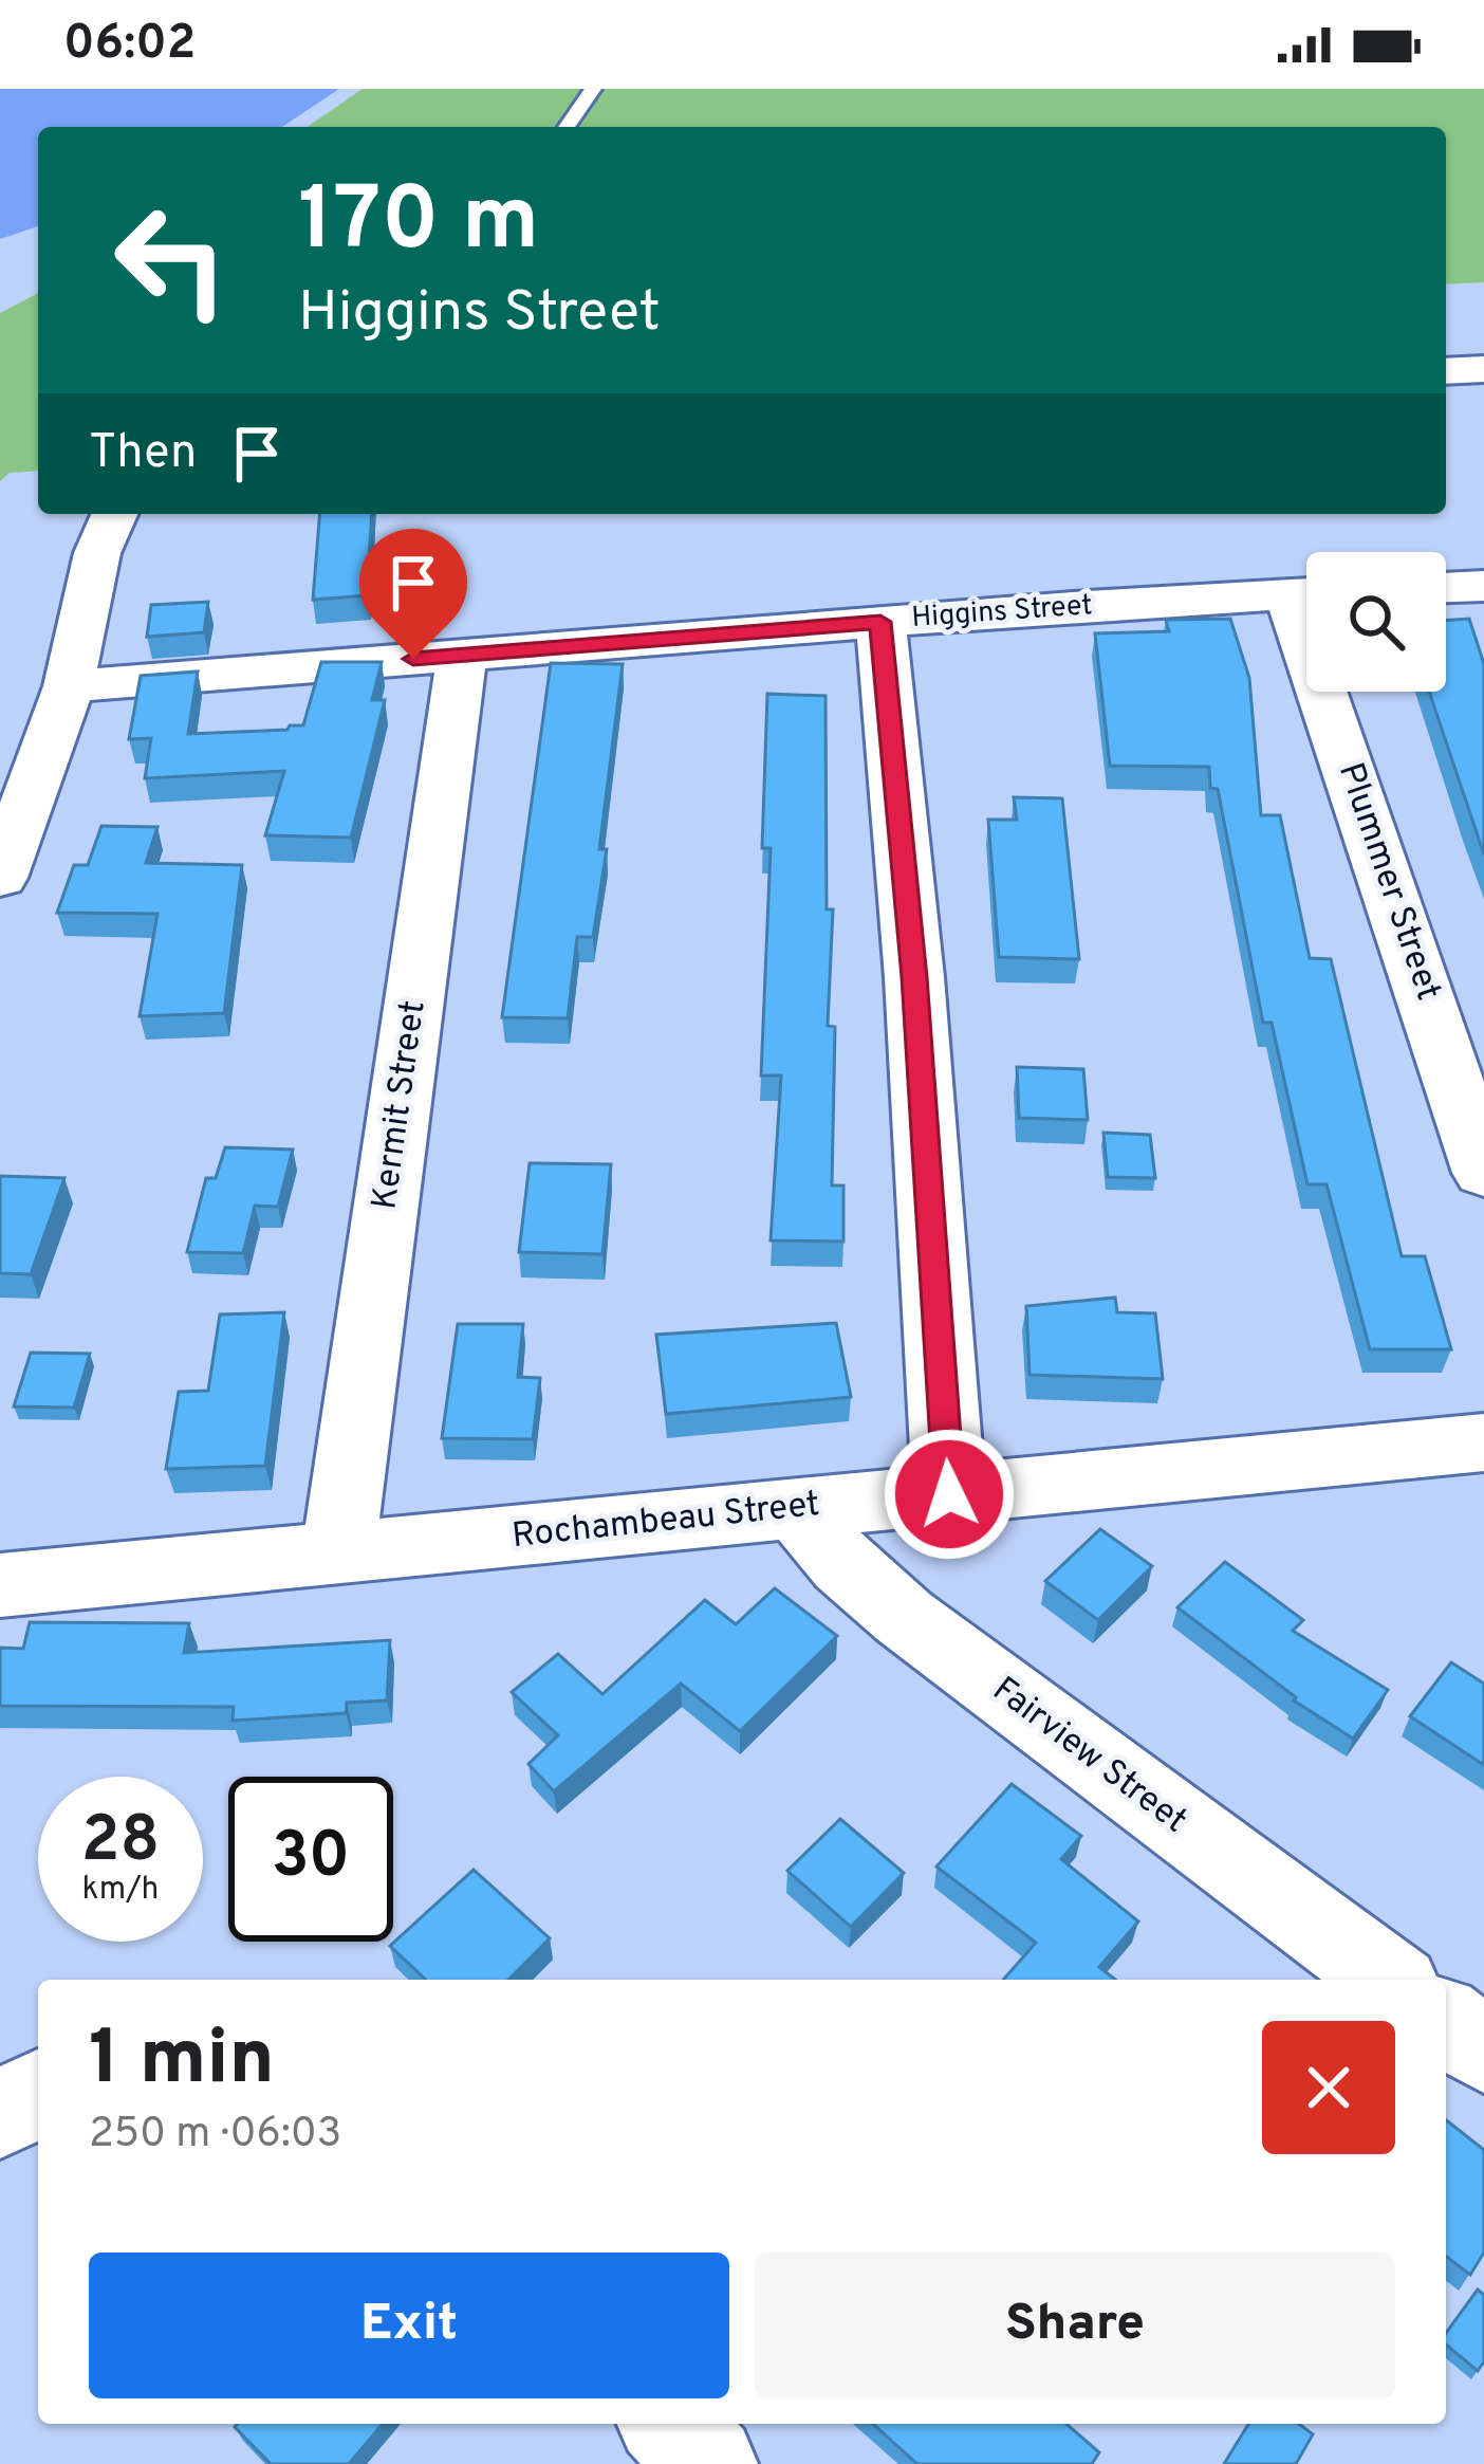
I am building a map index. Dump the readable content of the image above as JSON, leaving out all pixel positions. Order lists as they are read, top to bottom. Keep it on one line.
{"streets":{"street":["Higgins Street","Plummer Street","Kermit Street","Rochambeau Street","Fairview Street"]},"crossings":[["Higgins Street","Kermit Street"],["Kermit Street","Rochambeau Street"],["Rochambeau Street","Fairview Street"]],"page":{"status":"06:02","turn":["170 m","Higgins Street"],"then":"Then","speed":"28 km/h","limit":"30","heading":["1 min","250 m · 06:03"],"buttons":["Exit","Share"]}}
